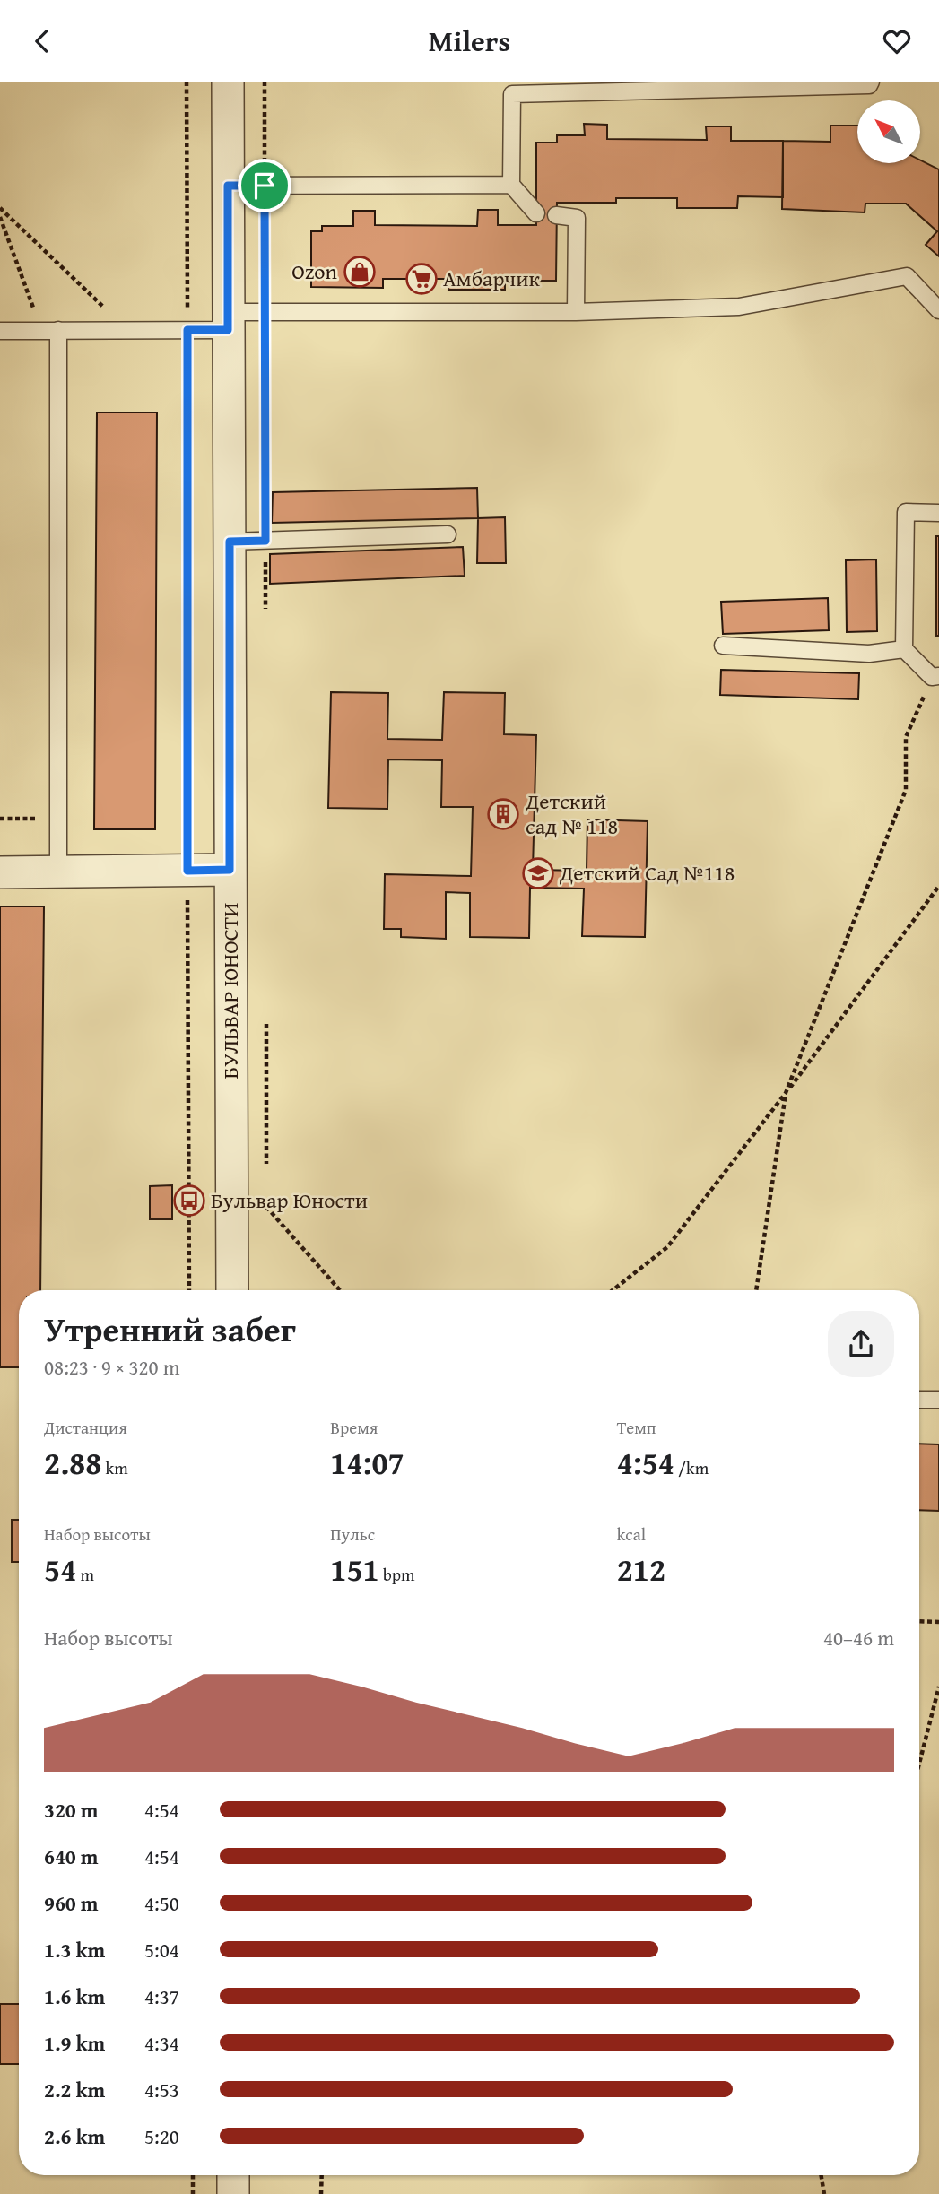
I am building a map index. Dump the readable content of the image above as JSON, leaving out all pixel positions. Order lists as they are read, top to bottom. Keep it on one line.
{"streets":{"street":["БУЛЬВАР ЮНОСТИ"]},"places":{"shop":["Ozon"],"supermarket":["Амбарчик"],"building":["Детский сад № 118"],"school or university":["Детский Сад №118"],"bus stop":["Бульвар Юности"]},"north":"top left","page":{"header":"Milers","heading":["Утренний забег","08:23 · 9 × 320 m"],"stats":[["Дистанция","2.88 km"],["Время","14:07"],["Темп","4:54 /km"],["Набор высоты","54 m"],["Пульс","151 bpm"],["kcal","212"]],"chart":["Набор высоты","40–46 m"],"list":[{"name":"320 m","note":"4:54"},{"name":"640 m","note":"4:54"},{"name":"960 m","note":"4:50"},{"name":"1.3 km","note":"5:04"},{"name":"1.6 km","note":"4:37"},{"name":"1.9 km","note":"4:34"},{"name":"2.2 km","note":"4:53"},{"name":"2.6 km","note":"5:20"}]}}
